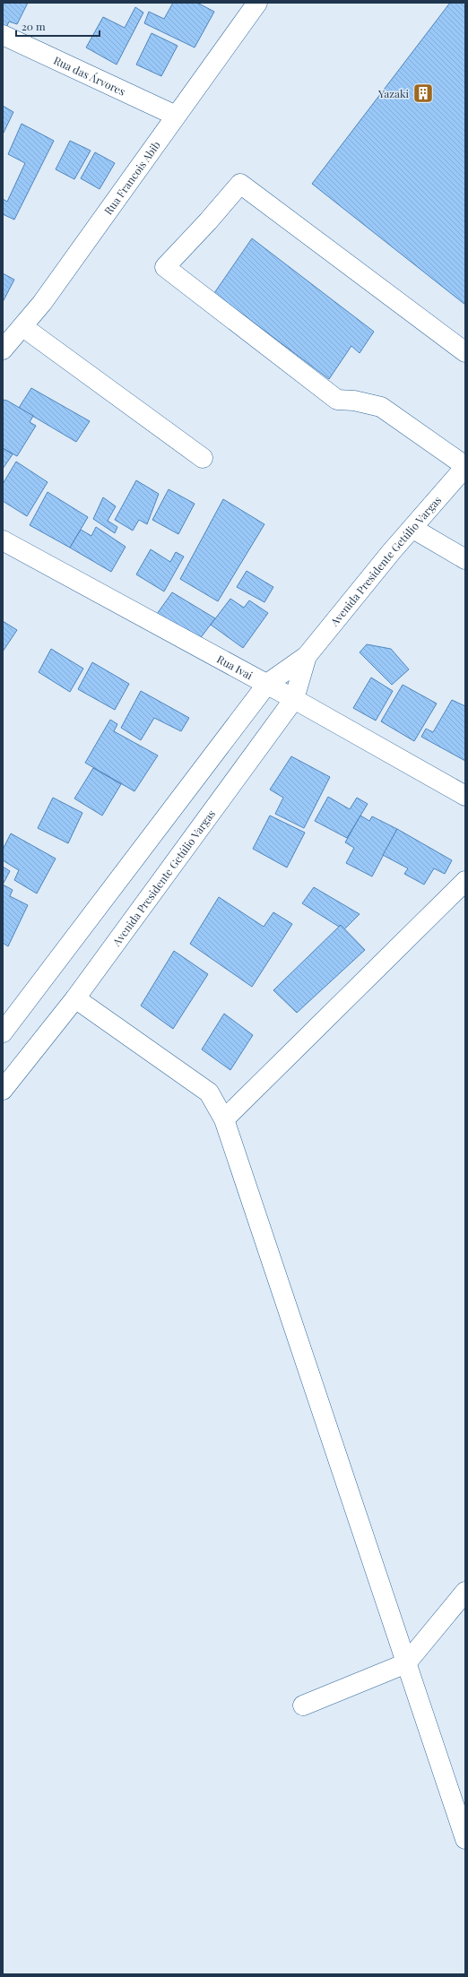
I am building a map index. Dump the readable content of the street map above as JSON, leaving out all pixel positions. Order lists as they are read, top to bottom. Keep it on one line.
{"streets":{"street":["Rua das Árvores","Rua Francois Abib","Avenida Presidente Getúlio Vargas","Rua Ivai"]},"crossings":[["Rua das Árvores","Rua Francois Abib"],["Avenida Presidente Getúlio Vargas","Rua Ivai"]],"places":{"building":["Yazaki"]},"scale_bar":"20 m"}
